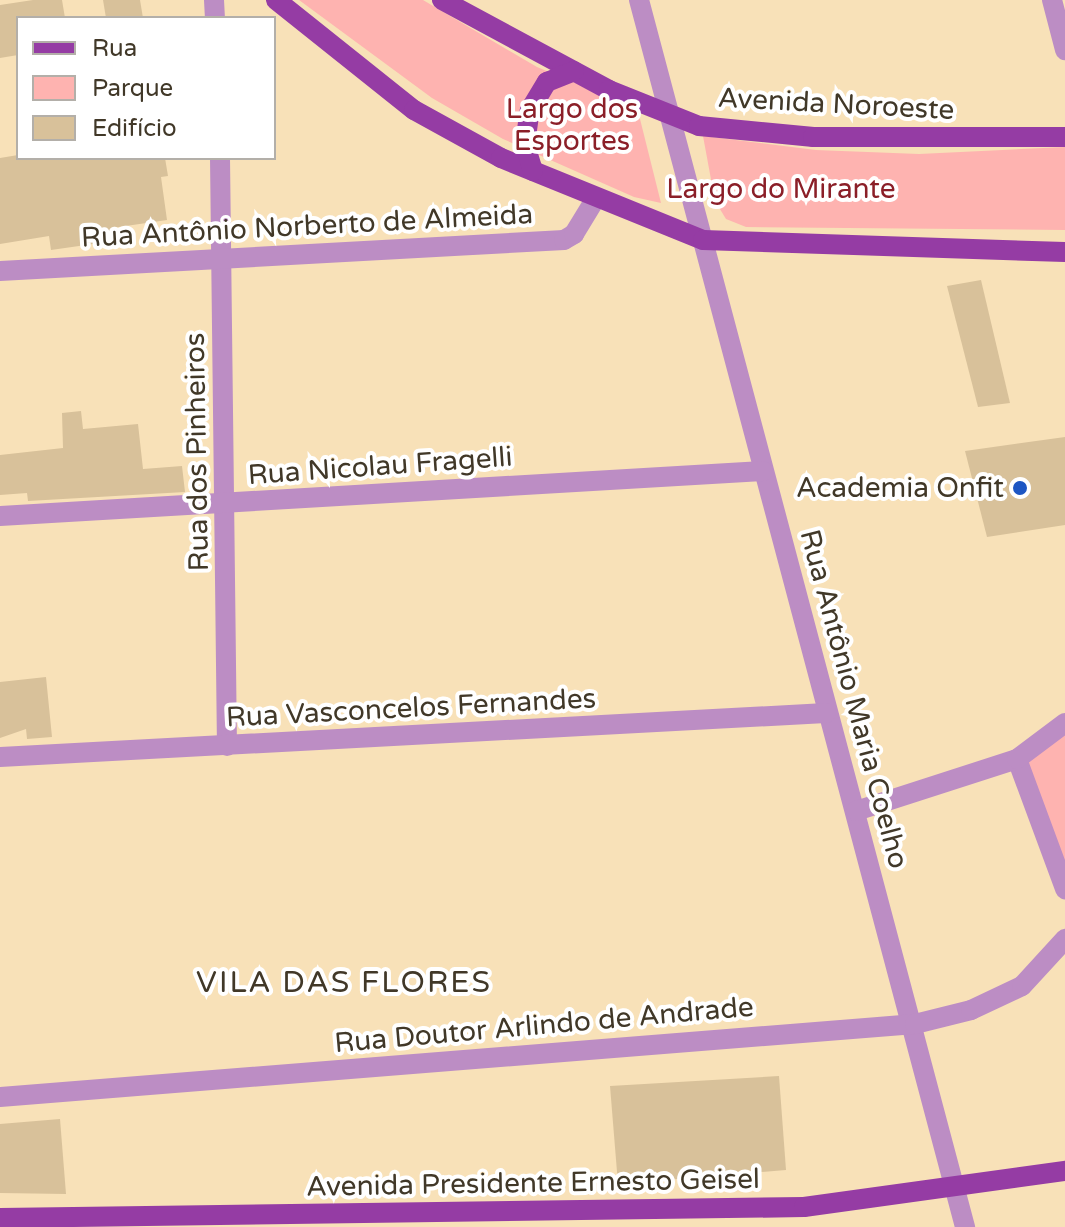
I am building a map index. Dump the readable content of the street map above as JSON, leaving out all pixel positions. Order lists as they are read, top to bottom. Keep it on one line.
{"streets":{"main road":["Avenida Noroeste","Avenida Presidente Ernesto Geisel"],"street":["Rua Antônio Norberto de Almeida","Rua dos Pinheiros","Rua Nicolau Fragelli","Rua Antônio Maria Coelho","Rua Vasconcelos Fernandes","Rua Doutor Arlindo de Andrade"]},"crossings":[["Avenida Noroeste","Rua Antônio Maria Coelho"],["Rua Antônio Norberto de Almeida","Rua dos Pinheiros"],["Rua dos Pinheiros","Rua Nicolau Fragelli"],["Rua dos Pinheiros","Rua Vasconcelos Fernandes"],["Rua Nicolau Fragelli","Rua Antônio Maria Coelho"],["Rua Antônio Maria Coelho","Rua Vasconcelos Fernandes"],["Rua Antônio Maria Coelho","Rua Doutor Arlindo de Andrade"],["Rua Antônio Maria Coelho","Avenida Presidente Ernesto Geisel"]],"districts":["VILA DAS FLORES"],"parks":["Largo dos Esportes","Largo do Mirante"],"places":["Academia Onfit"],"legend":["Rua","Parque","Edifício"]}
